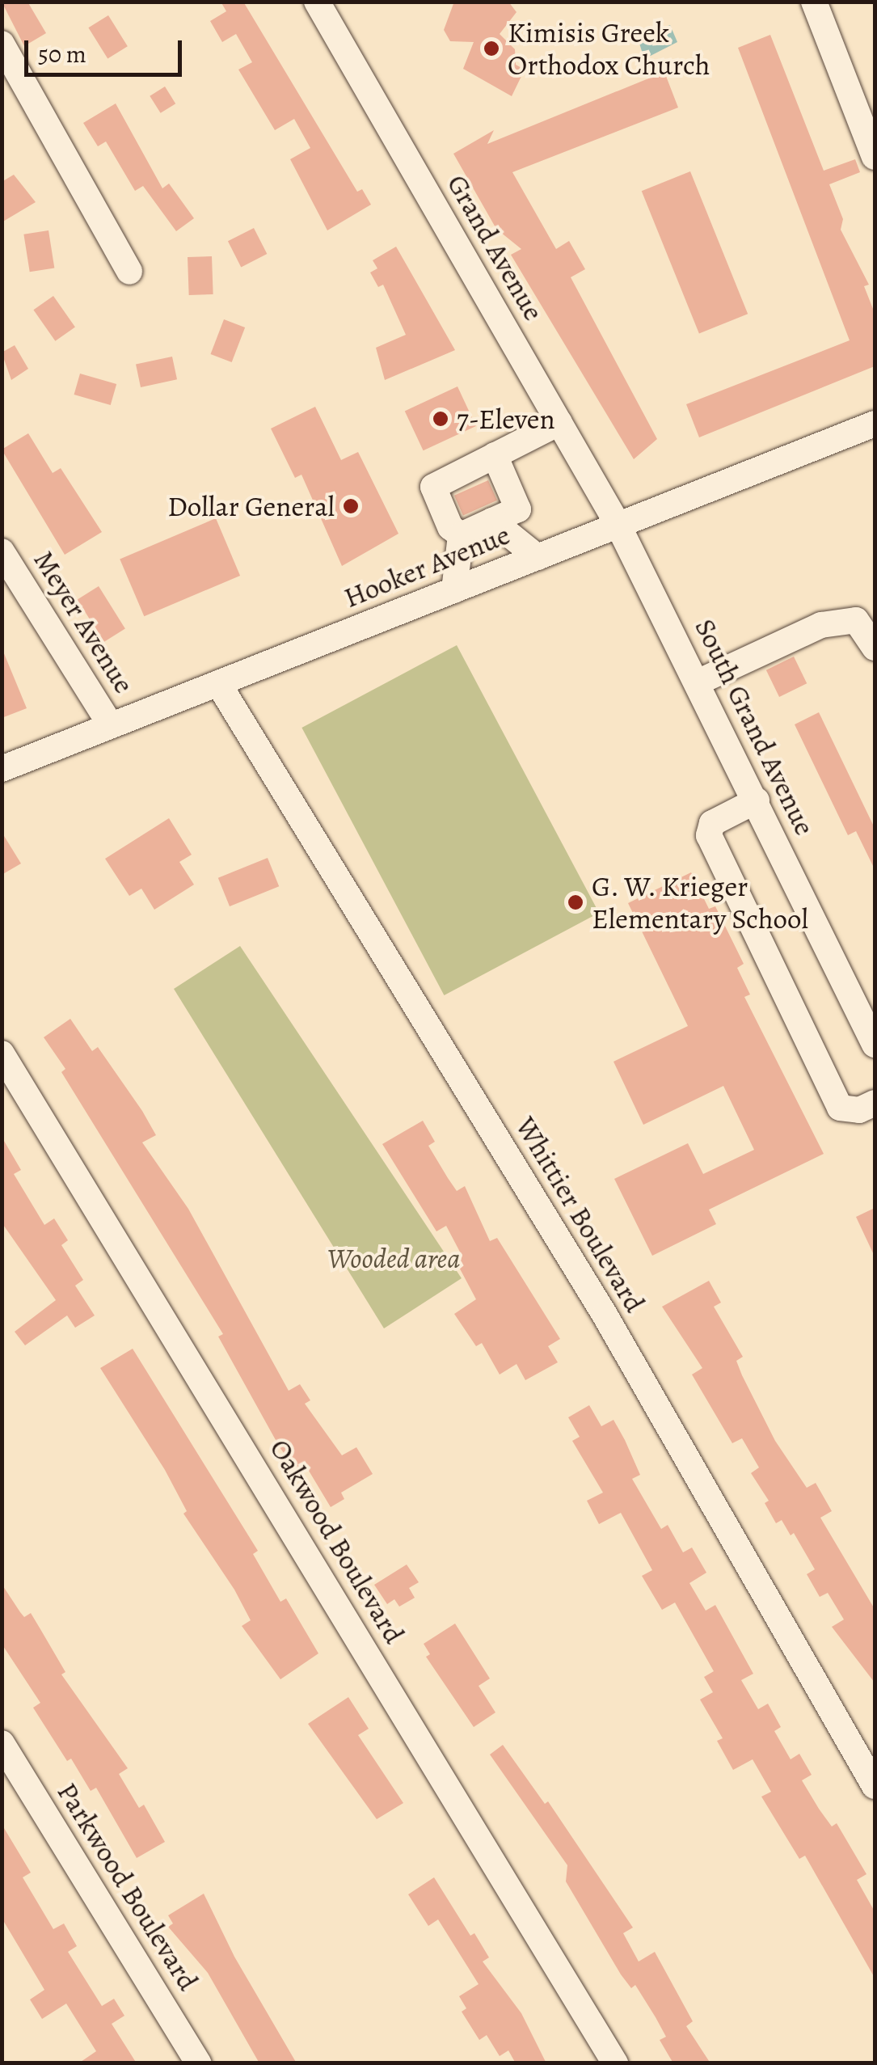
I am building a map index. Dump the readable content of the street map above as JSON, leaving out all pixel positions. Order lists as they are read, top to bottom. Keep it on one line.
{"streets":{"street":["Grand Avenue","Hooker Avenue","Meyer Avenue","South Grand Avenue","Whittier Boulevard","Oakwood Boulevard","Parkwood Boulevard"]},"crossings":[["Grand Avenue","Hooker Avenue"],["Grand Avenue","South Grand Avenue"],["Hooker Avenue","Meyer Avenue"],["Hooker Avenue","South Grand Avenue"],["Hooker Avenue","Whittier Boulevard"]],"parks":["Wooded area"],"places":["Kimisis Greek Orthodox Church","7-Eleven","Dollar General","G. W. Krieger Elementary School"],"scale_bar":"50 m"}
